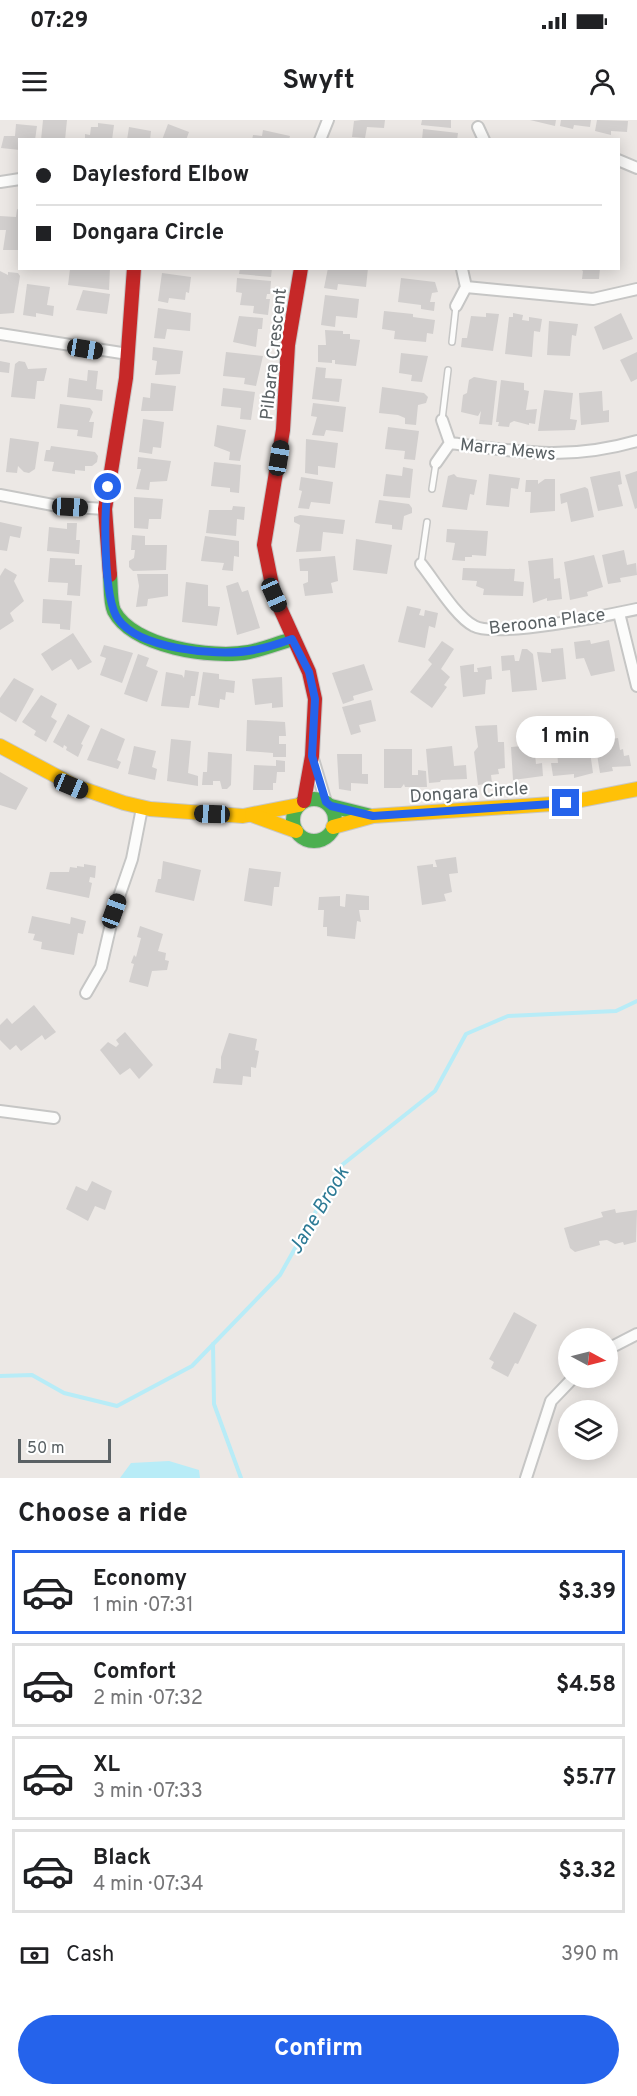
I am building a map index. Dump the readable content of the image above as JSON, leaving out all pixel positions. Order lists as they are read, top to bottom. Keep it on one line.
{"streets":{"street":["Pilbara Crescent","Marra Mews","Beroona Place","Dongara Circle"]},"crossings":[["Pilbara Crescent","Dongara Circle"]],"water":["Jane Brook"],"scale_bar":"50 m","north":"right","page":{"status":"07:29","header":"Swyft","banner":["Daylesford Elbow","Dongara Circle"],"bubble":"1 min","scale":"50 m","heading":"Choose a ride","list":[{"name":"Economy","note":"1 min · 07:31","value":"$3.39"},{"name":"Comfort","note":"2 min · 07:32","value":"$4.58"},{"name":"XL","note":"3 min · 07:33","value":"$5.77"},{"name":"Black","note":"4 min · 07:34","value":"$3.32"}],"pay":["Cash","390 m"],"buttons":"Confirm"}}
